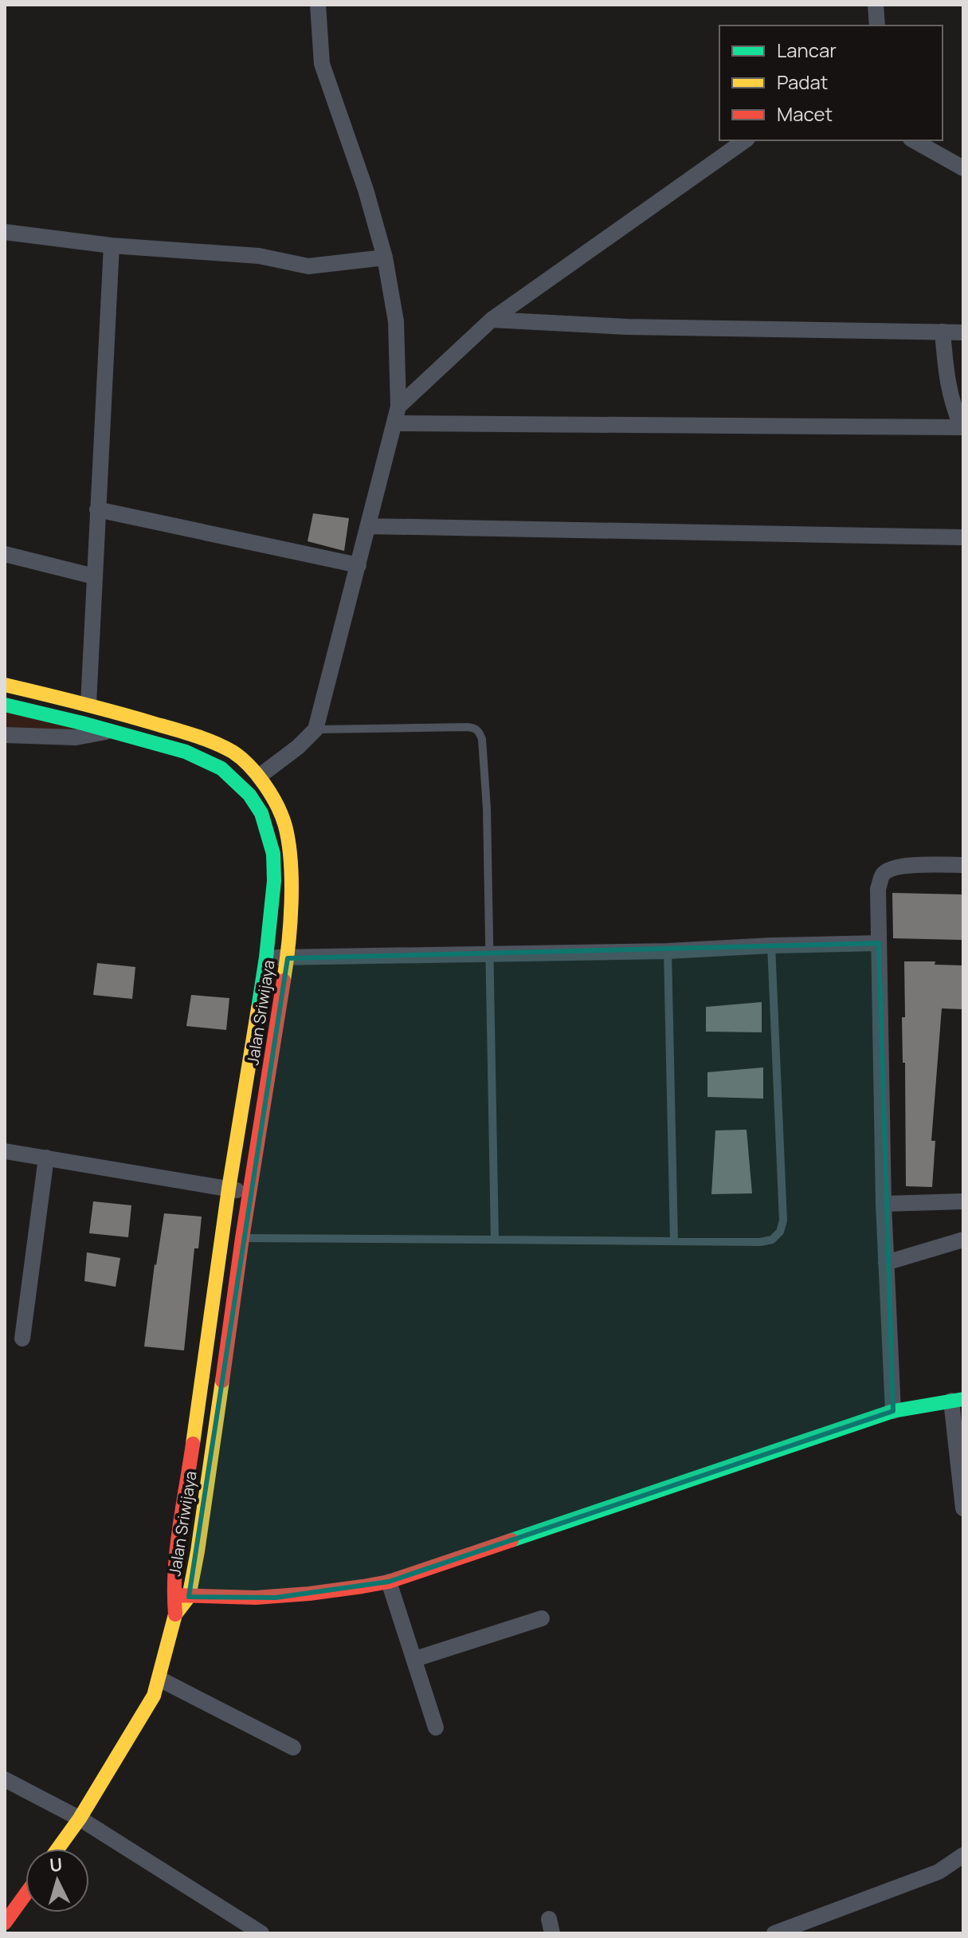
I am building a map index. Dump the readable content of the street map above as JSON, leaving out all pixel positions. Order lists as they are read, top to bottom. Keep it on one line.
{"streets":{"main road":["Jalan Sriwijaya"]},"legend":["Lancar","Padat","Macet"],"north":"top"}
